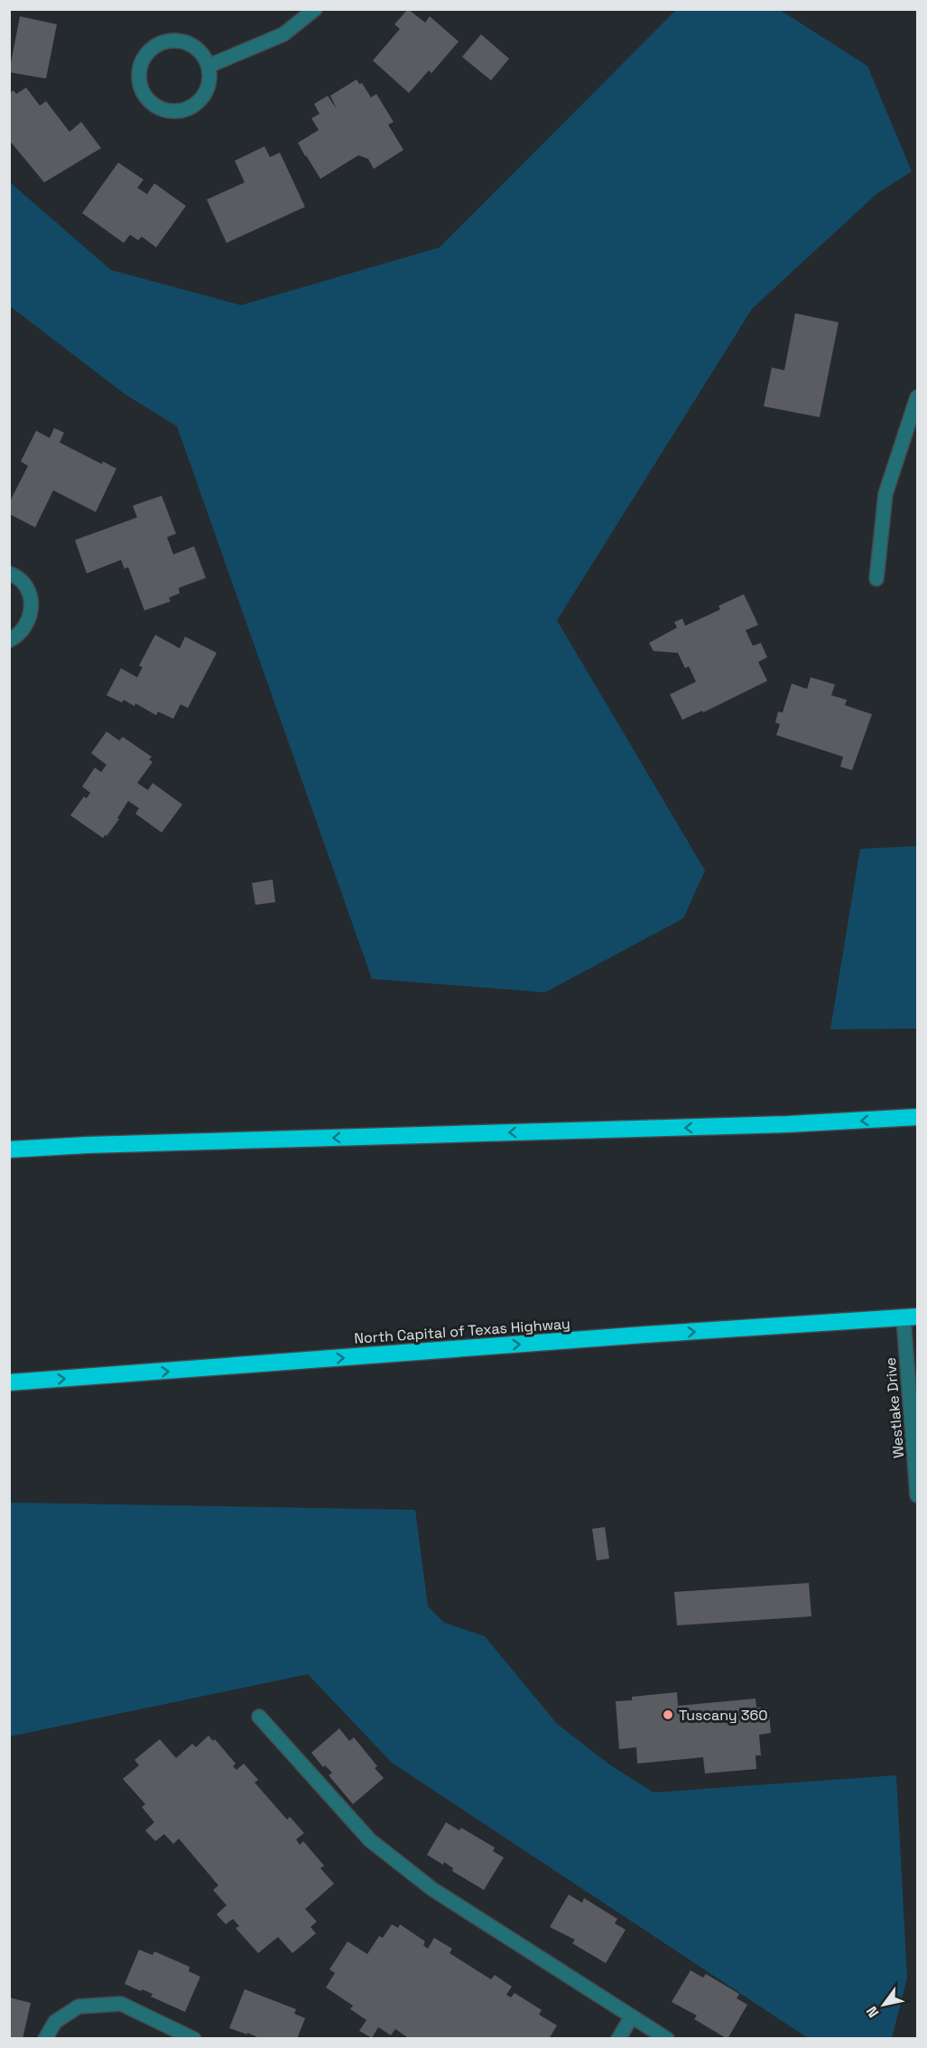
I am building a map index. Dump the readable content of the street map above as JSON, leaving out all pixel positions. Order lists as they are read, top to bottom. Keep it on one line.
{"streets":{"highway":["North Capital of Texas Highway"],"street":["Westlake Drive"]},"crossings":[["North Capital of Texas Highway","Westlake Drive"]],"one_way":["North Capital of Texas Highway"],"places":["Tuscany 360"],"north":"bottom left"}
